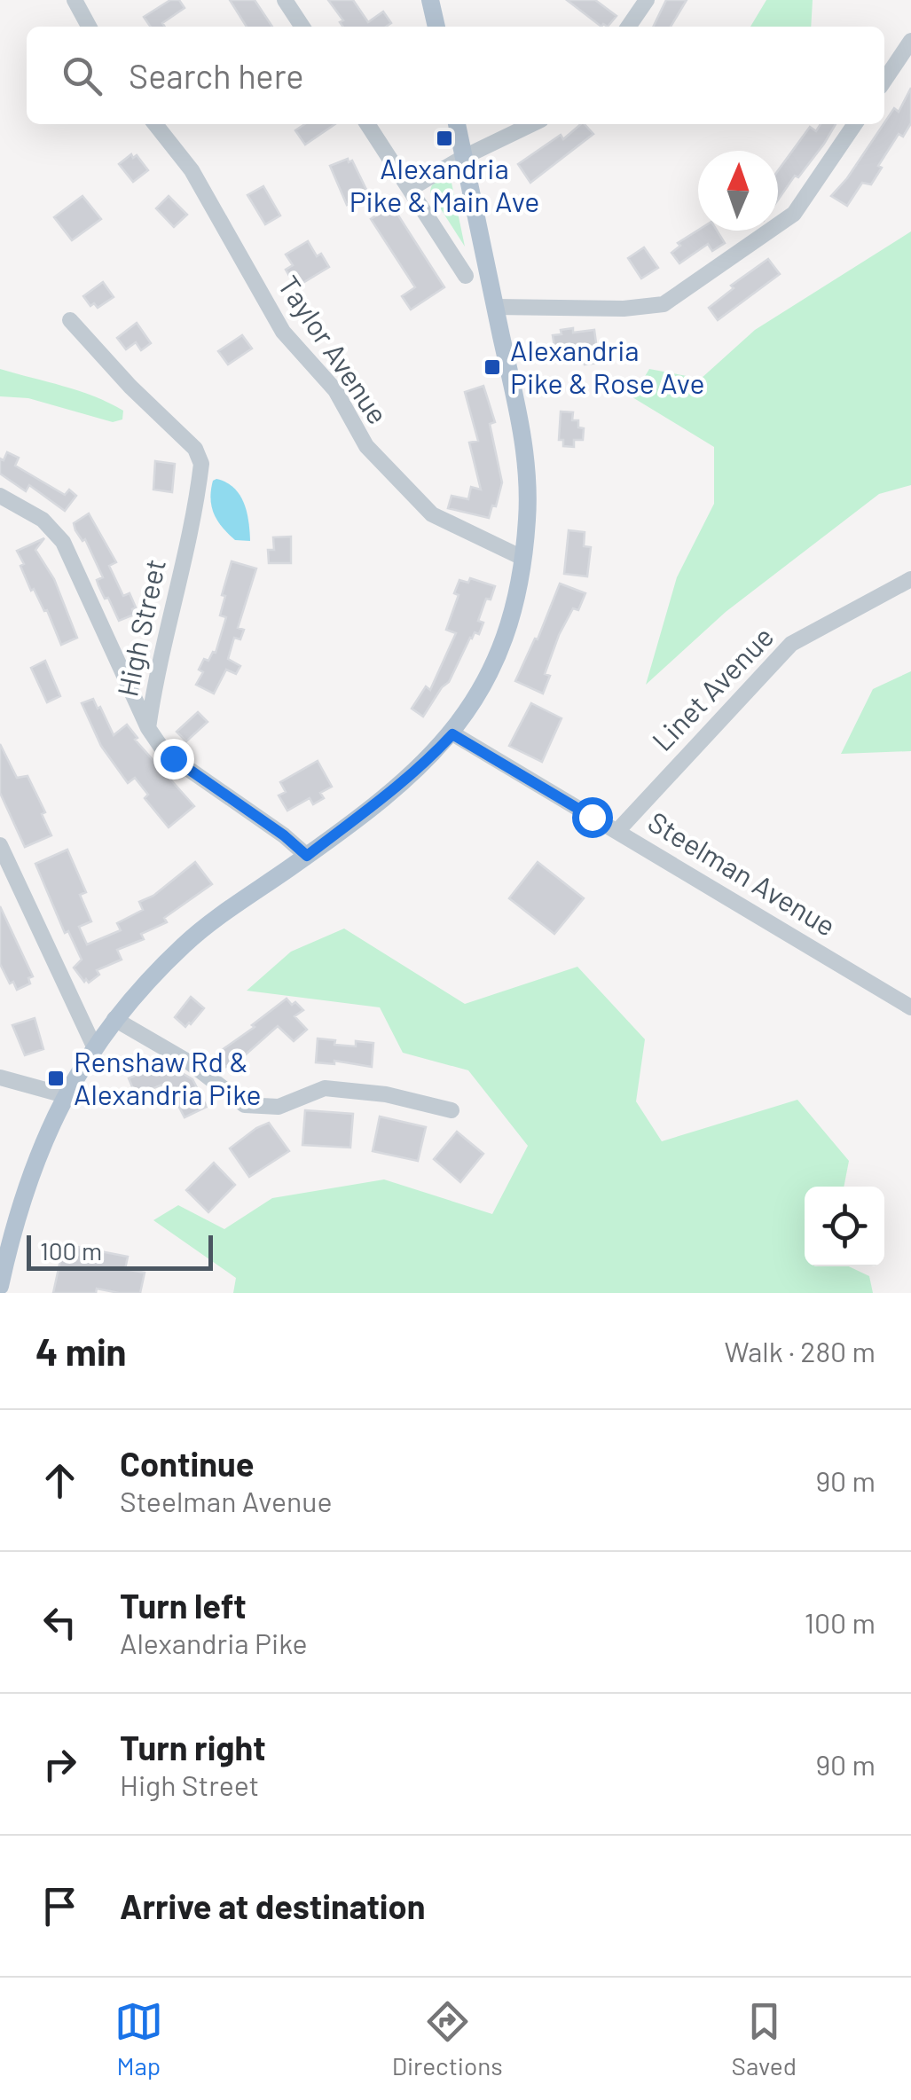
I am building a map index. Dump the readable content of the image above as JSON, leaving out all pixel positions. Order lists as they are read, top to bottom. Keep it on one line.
{"streets":{"street":["Taylor Avenue","High Street","Linet Avenue","Steelman Avenue"]},"crossings":[["Linet Avenue","Steelman Avenue"]],"places":{"transit":["Alexandria Pike & Main Ave","Alexandria Pike & Rose Ave","Renshaw Rd & Alexandria Pike"]},"scale_bar":"100 m","north":"top","page":{"search":"Search here","scale":"100 m","heading":["4 min","Walk · 280 m"],"list":[["Continue","Steelman Avenue","90 m"],["Turn left","Alexandria Pike","100 m"],["Turn right","High Street","90 m"],"Arrive at destination"],"nav":["Map","Directions","Saved"]}}
